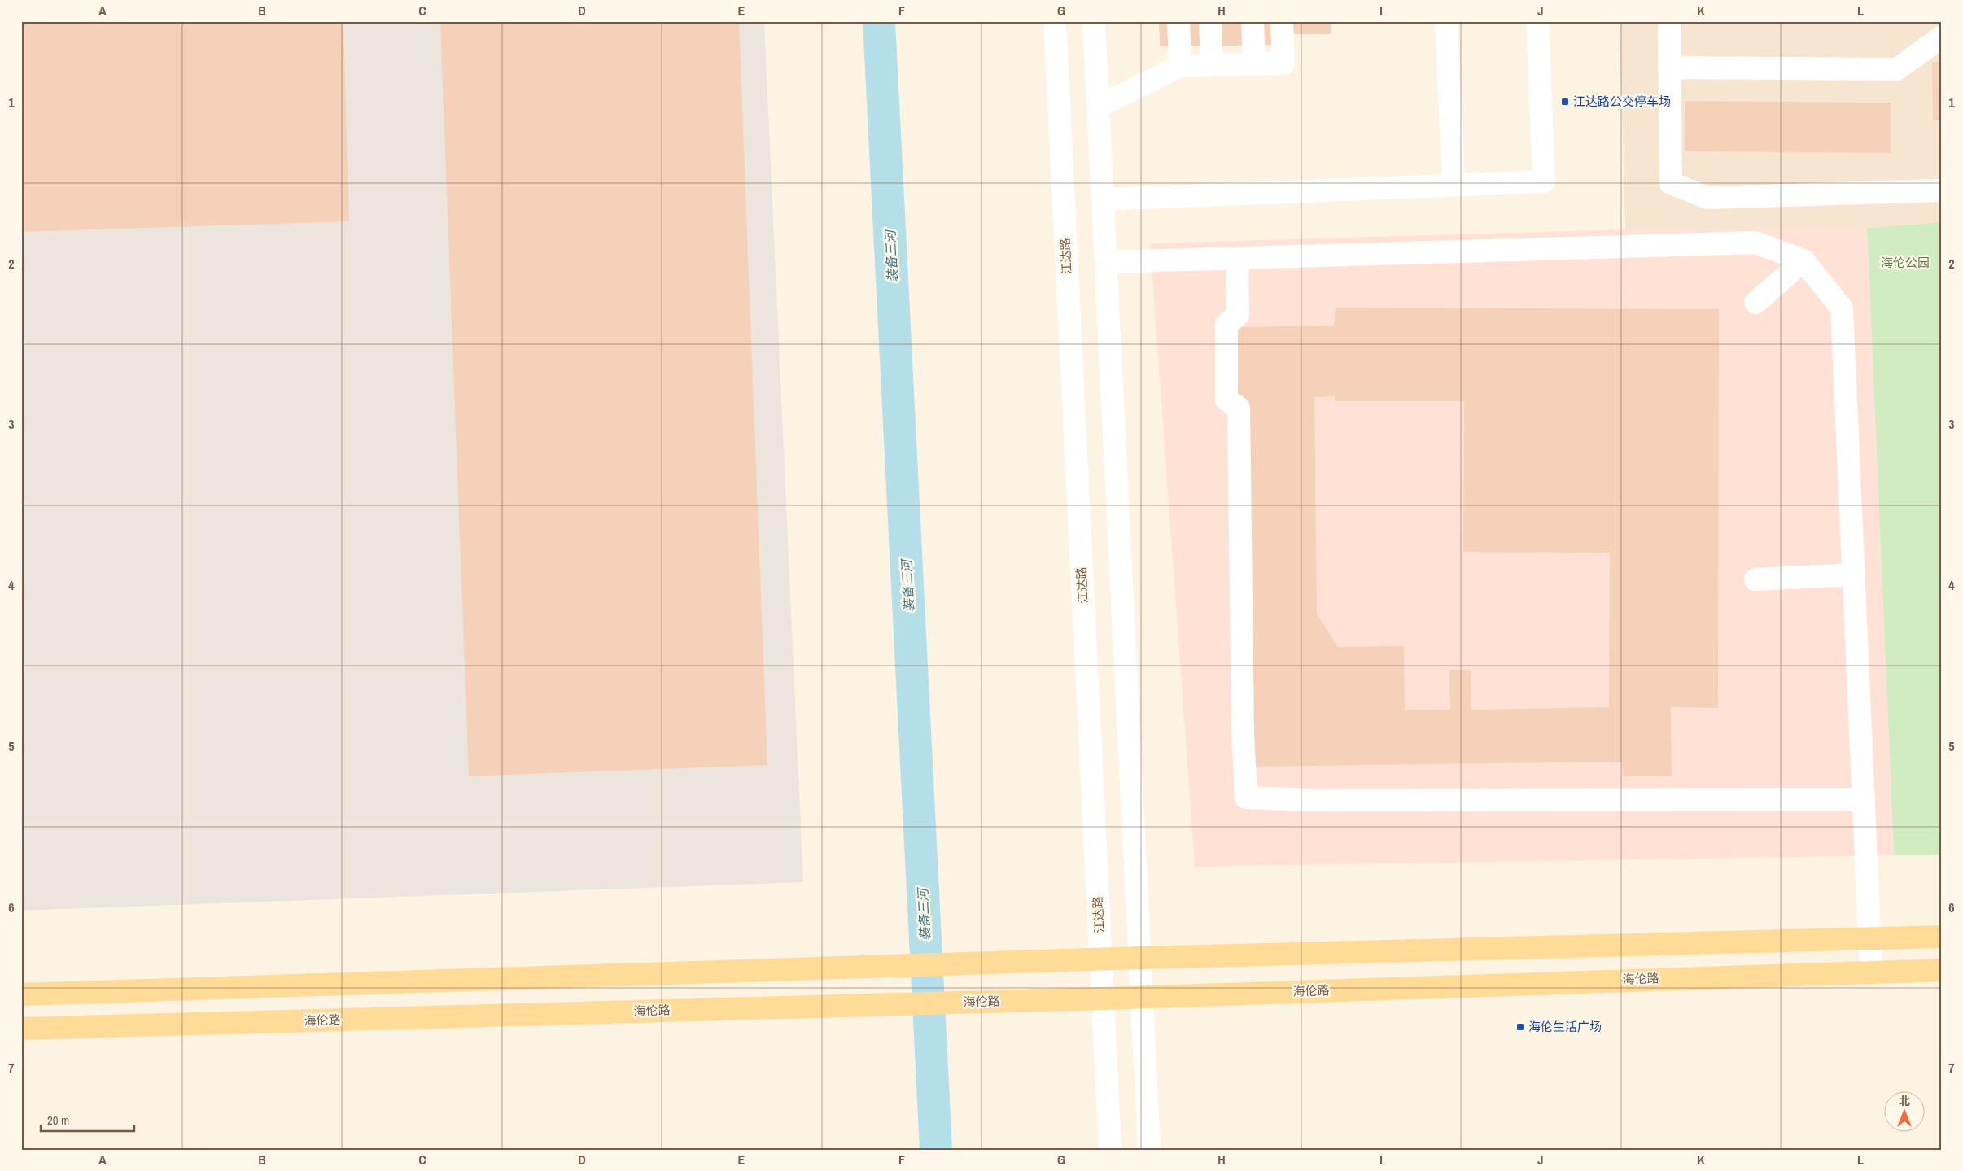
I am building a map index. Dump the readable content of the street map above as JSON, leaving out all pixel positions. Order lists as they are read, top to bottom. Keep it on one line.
{"streets":{"main road":["海伦路"],"street":["江达路"]},"crossings":[["江达路","海伦路"]],"water":["装备三河"],"parks":["海伦公园"],"places":{"transit":["江达路公交停车场","海伦生活广场"]},"scale_bar":"20 m","north":"top","grid":{"columns":["A","B","C","D","E","F","G","H","I","J","K","L"],"rows":["1","2","3","4","5","6","7"]}}
